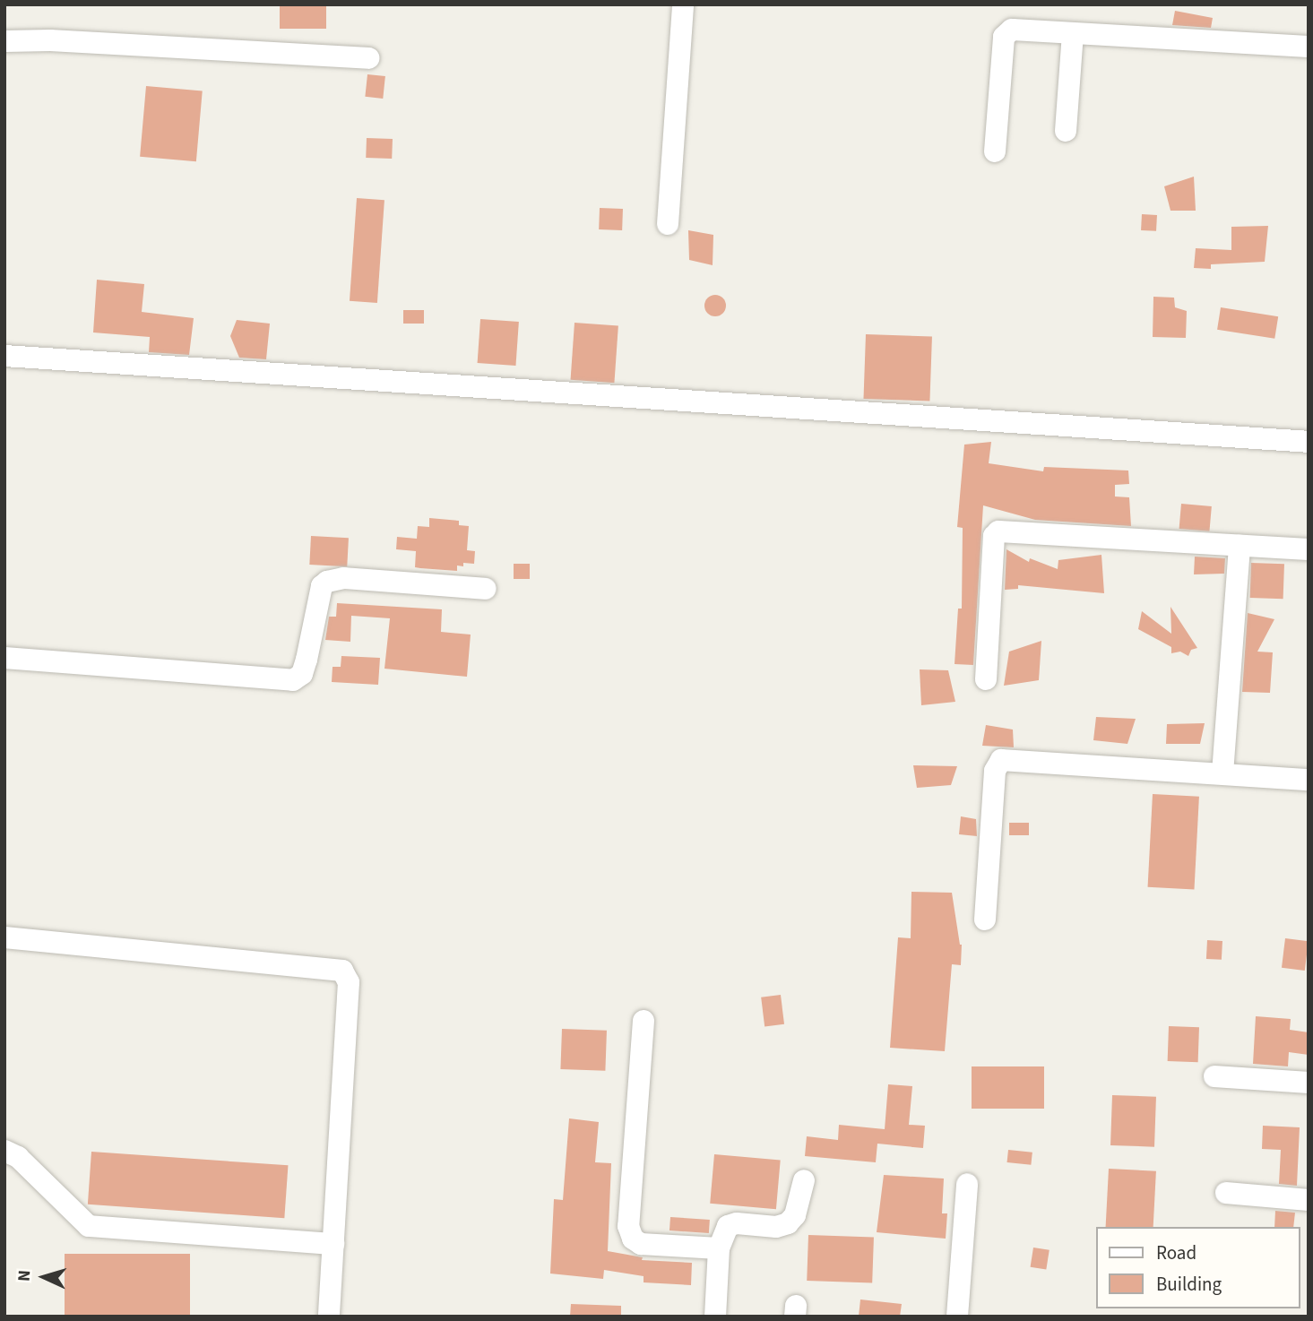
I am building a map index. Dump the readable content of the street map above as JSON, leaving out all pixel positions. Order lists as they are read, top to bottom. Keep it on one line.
{"legend":["Road","Building"],"north":"left"}
